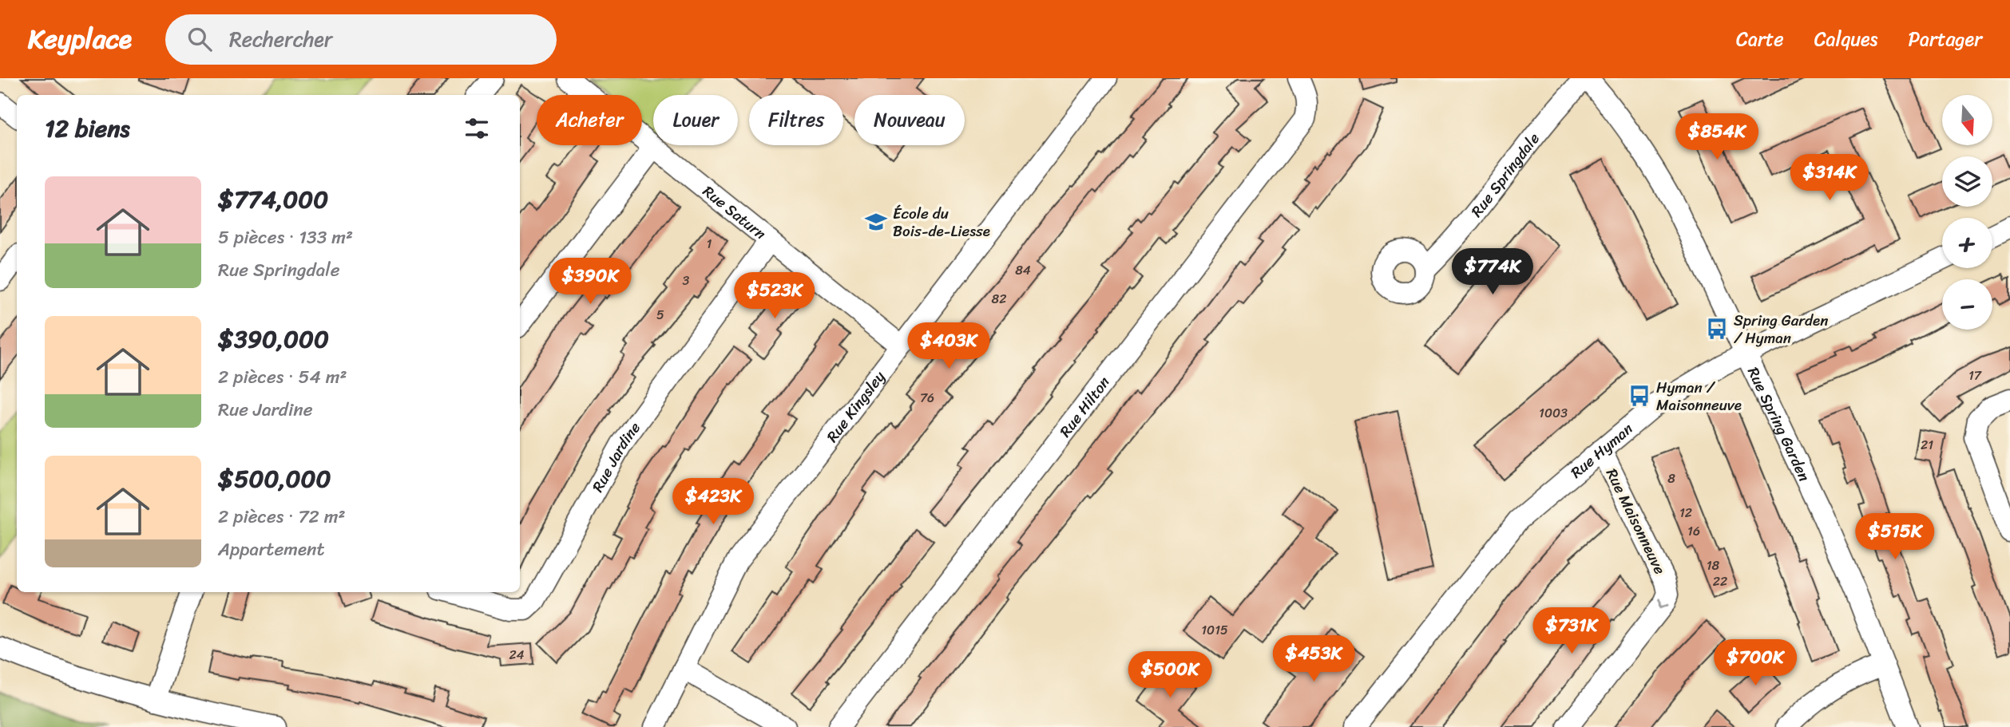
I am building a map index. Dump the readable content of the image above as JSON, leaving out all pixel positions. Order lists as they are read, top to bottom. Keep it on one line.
{"streets":{"street":["Rue Springdale","Rue Saturn","Rue Kingsley","Rue Hilton","Rue Spring Garden","Rue Hyman","Rue Jardine","Rue Maisonneuve"]},"crossings":[["Rue Springdale","Rue Spring Garden"],["Rue Saturn","Rue Kingsley"],["Rue Saturn","Rue Jardine"],["Rue Spring Garden","Rue Hyman"],["Rue Hyman","Rue Maisonneuve"]],"one_way":["Rue Maisonneuve"],"places":{"school or university":["École du Bois-de-Liesse"],"bus stop":["Spring Garden / Hyman","Hyman / Maisonneuve"]},"house_numbers":["1","84","3","82","5","17","76","1003","21","8","12","16","18","22","1015","24"],"north":"bottom","page":{"header":"Keyplace","search":"Rechercher","nav":["Carte","Calques","Partager"],"map_buttons":["+","−"],"chip":["Acheter","Louer","Filtres","Nouveau"],"heading":"12 biens","price":["$854K","$314K","$774K","$390K","$523K","$403K","$423K","$515K","$731K","$453K","$700K","$500K"],"list":[{"name":"$774,000","note":"5 pièces · 133 m² · Rue Springdale"},{"name":"$390,000","note":"2 pièces · 54 m² · Rue Jardine"},{"name":"$500,000","note":"2 pièces · 72 m² · Appartement"}]}}
